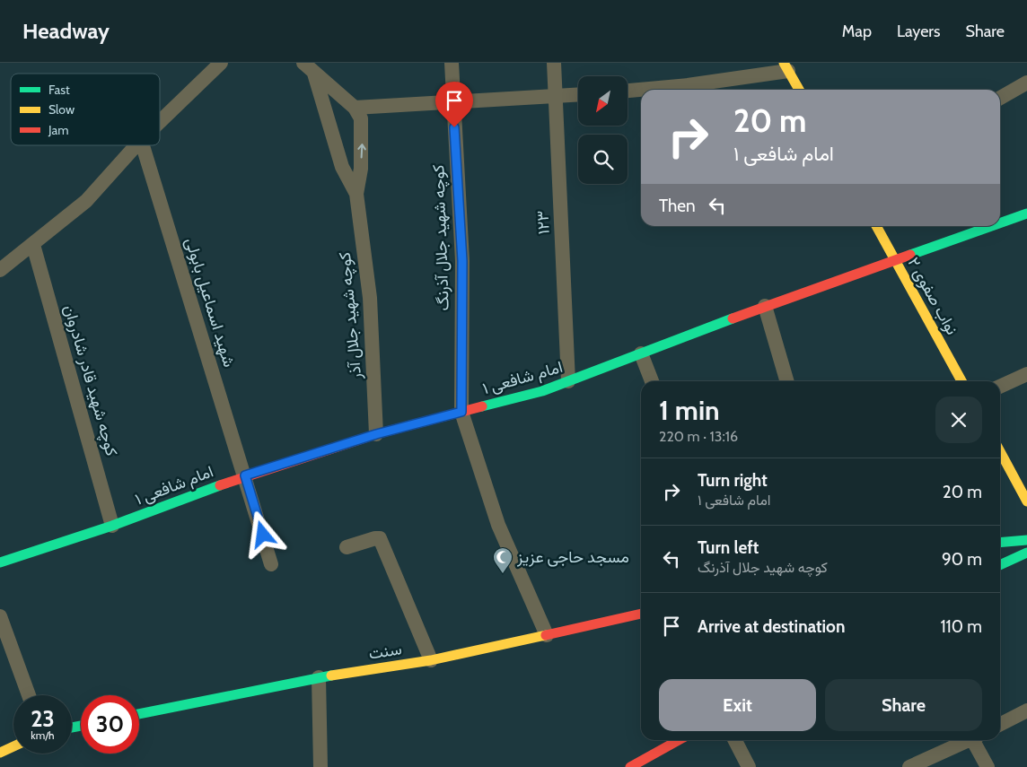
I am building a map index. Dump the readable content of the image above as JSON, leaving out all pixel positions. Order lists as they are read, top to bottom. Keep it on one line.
{"streets":{"street":["۱۲۳","کوچه شهید جلال آذرنگ","نواب صفوی ۲","شهید اسماعیل بابولی","کوچه شهید جلال آذر","امام شافعی ۱","کوچه شهید قادر شادروان","سنت"]},"crossings":[["۱۲۳","امام شافعی ۱"],["کوچه شهید جلال آذرنگ","امام شافعی ۱"],["کوچه شهید جلال آذرنگ","سنت"],["نواب صفوی ۲","امام شافعی ۱"],["شهید اسماعیل بابولی","امام شافعی ۱"],["کوچه شهید جلال آذر","امام شافعی ۱"],["امام شافعی ۱","کوچه شهید قادر شادروان"]],"places":{"mosque":["مسجد حاجی عزیز"]},"legend":["Fast","Slow","Jam"],"north":"bottom left","page":{"header":"Headway","nav":["Map","Layers","Share"],"turn":["20 m","امام شافعی ۱"],"then":"Then","heading":["1 min","220 m · 13:16"],"list":[{"name":"Turn right","note":"امام شافعی ۱","value":"20 m"},{"name":"Turn left","note":"کوچه شهید جلال آذرنگ","value":"90 m"},{"name":"Arrive at destination","value":"110 m"}],"buttons":["Exit","Share"],"speed":"23 km/h","limit":"30"}}
